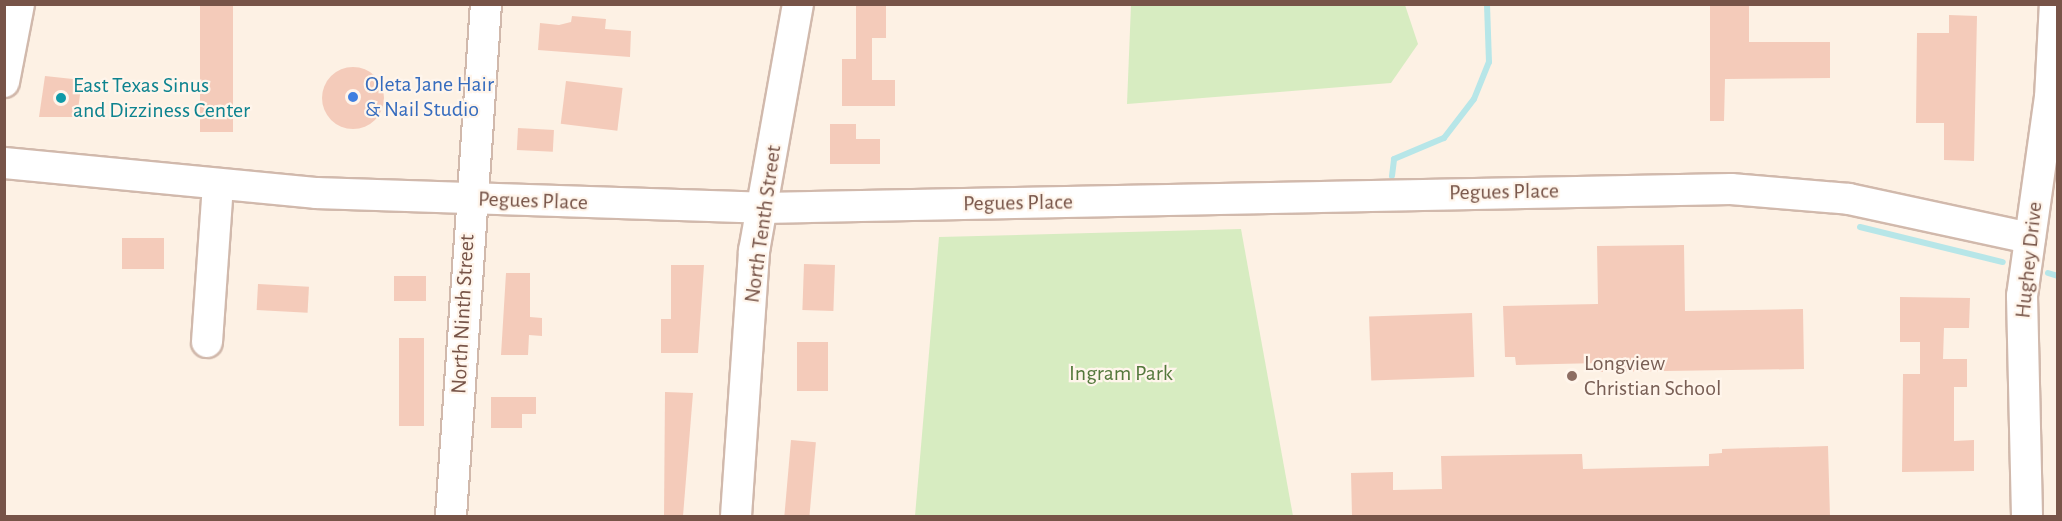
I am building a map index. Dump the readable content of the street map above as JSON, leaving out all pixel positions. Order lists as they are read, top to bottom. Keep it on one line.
{"streets":{"street":["Pegues Place","North Tenth Street","Hughey Drive","North Ninth Street"]},"crossings":[["Pegues Place","North Tenth Street"],["Pegues Place","Hughey Drive"],["Pegues Place","North Ninth Street"]],"parks":["Ingram Park"],"places":["Oleta Jane Hair & Nail Studio","East Texas Sinus and Dizziness Center","Longview Christian School"]}
